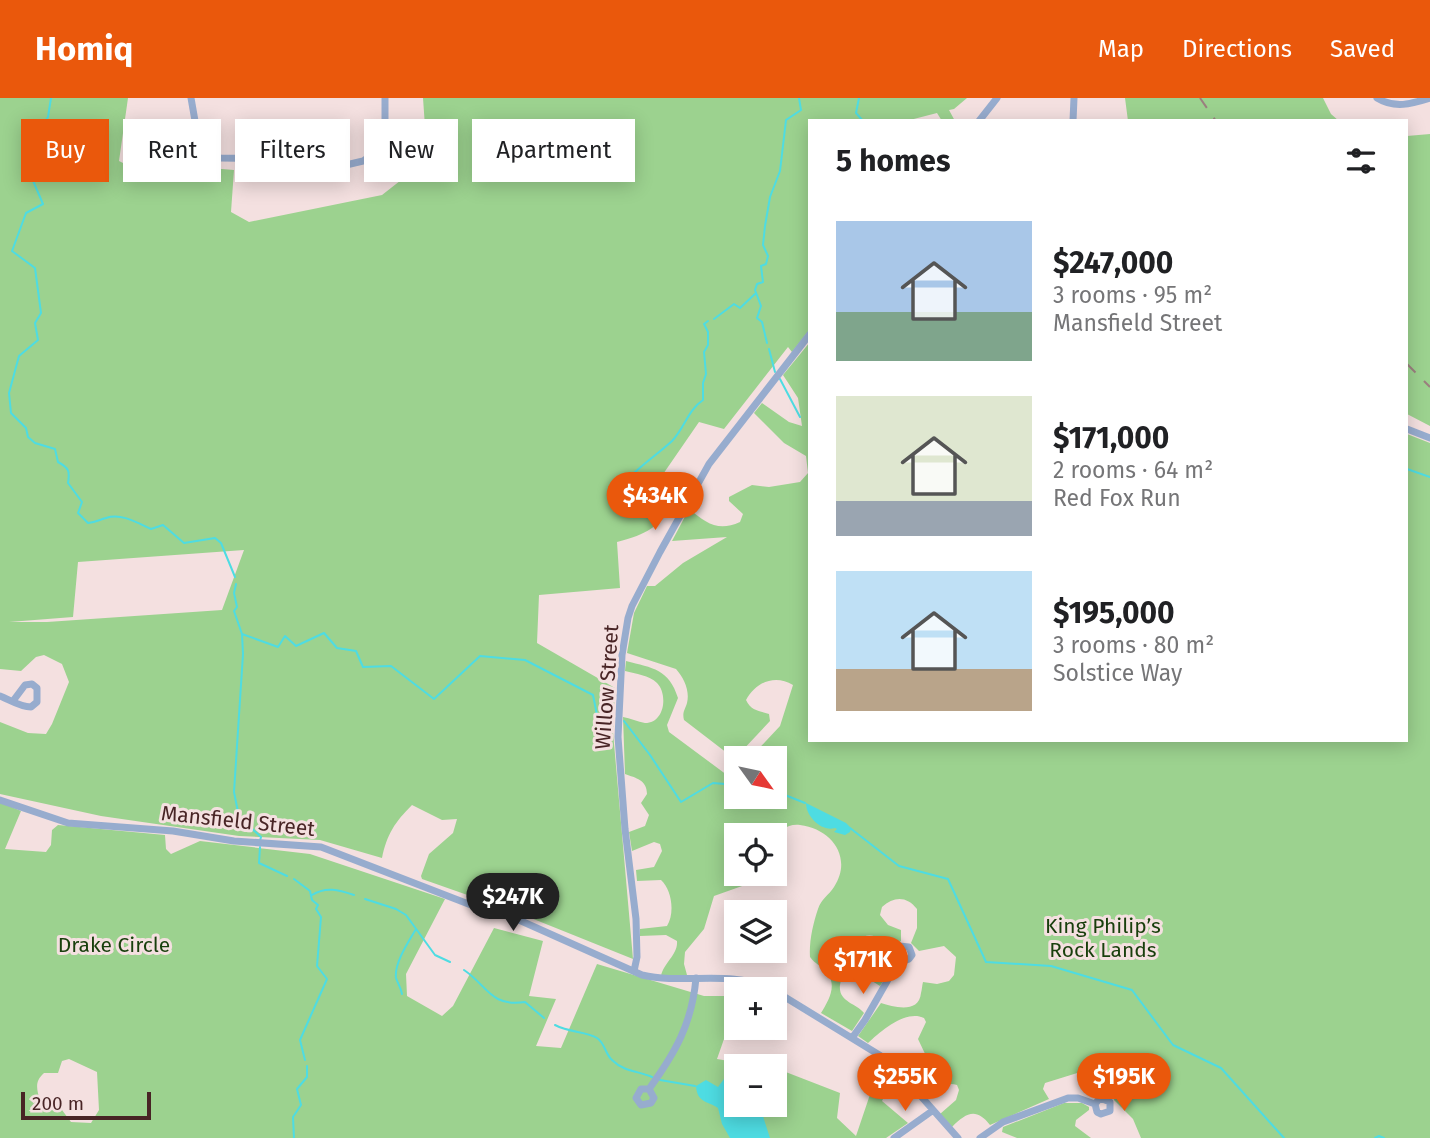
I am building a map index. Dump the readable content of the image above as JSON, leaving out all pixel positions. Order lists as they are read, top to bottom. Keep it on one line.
{"streets":{"street":["Willow Street","Mansfield Street"]},"crossings":[["Willow Street","Mansfield Street"]],"parks":["King Philip’s Rock Lands","Drake Circle"],"scale_bar":"200 m","north":"bottom right","page":{"header":"Homiq","nav":["Map","Directions","Saved"],"chip":["Buy","Rent","Filters","New","Apartment"],"heading":"5 homes","list":[{"name":"$247,000","note":"3 rooms · 95 m² · Mansfield Street"},{"name":"$171,000","note":"2 rooms · 64 m² · Red Fox Run"},{"name":"$195,000","note":"3 rooms · 80 m² · Solstice Way"}],"price":["$434K","$247K","$171K","$255K","$195K"],"map_buttons":["+","−"],"scale":"200 m"}}
